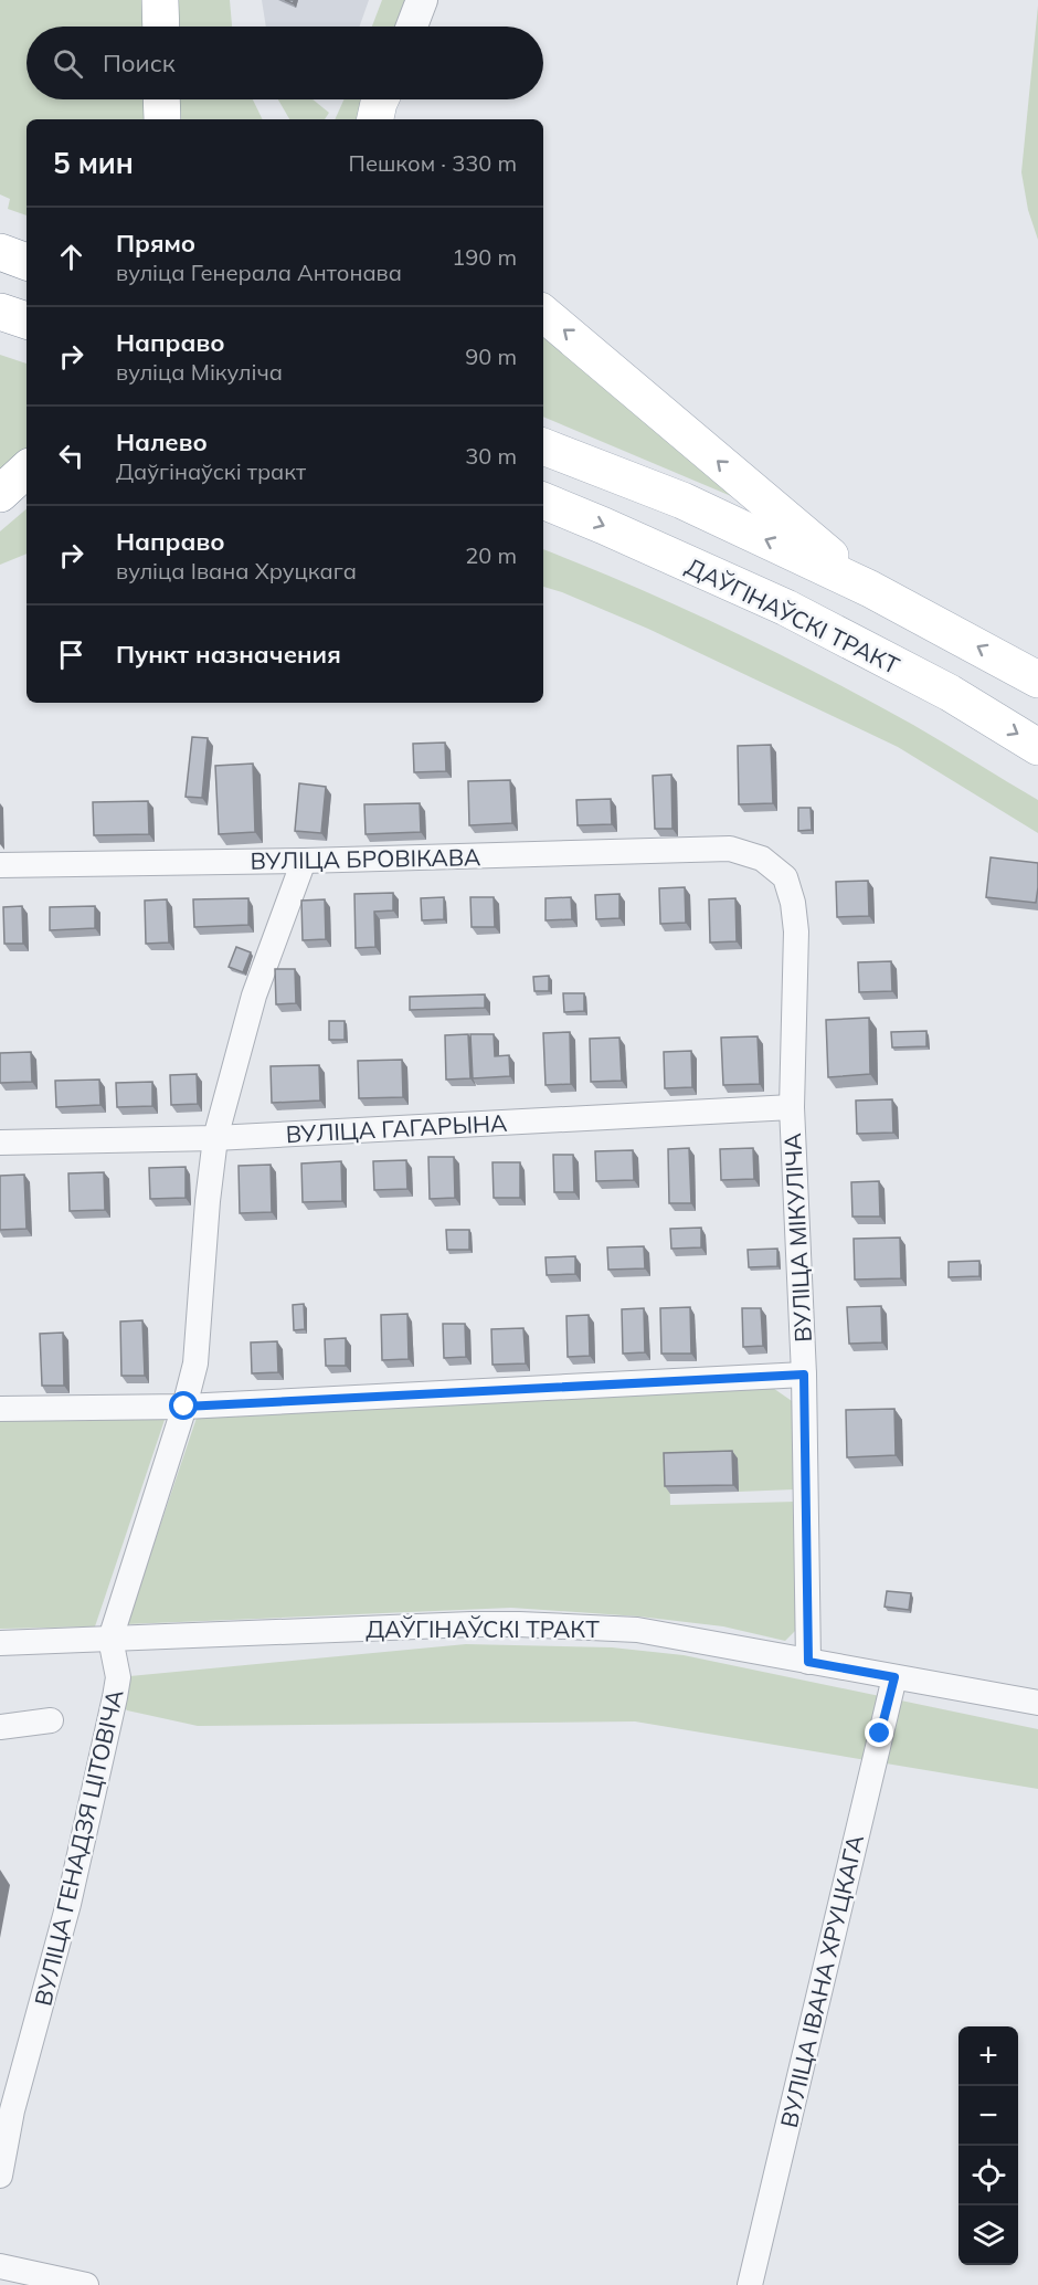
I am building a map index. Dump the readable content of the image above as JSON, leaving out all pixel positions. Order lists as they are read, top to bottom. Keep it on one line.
{"streets":{"main road":["ДАЎГІНАЎСКІ ТРАКТ"],"street":["ВУЛІЦА БРОВІКАВА","ВУЛІЦА ГАГАРЫНА","ВУЛІЦА МІКУЛІЧА","ВУЛІЦА ГЕНАДЗЯ ЦІТОВІЧА","ВУЛІЦА ІВАНА ХРУЦКАГА"]},"crossings":[["ДАЎГІНАЎСКІ ТРАКТ","ВУЛІЦА МІКУЛІЧА"],["ДАЎГІНАЎСКІ ТРАКТ","ВУЛІЦА ГЕНАДЗЯ ЦІТОВІЧА"],["ДАЎГІНАЎСКІ ТРАКТ","ВУЛІЦА ІВАНА ХРУЦКАГА"],["ВУЛІЦА БРОВІКАВА","ВУЛІЦА МІКУЛІЧА"],["ВУЛІЦА БРОВІКАВА","ВУЛІЦА ГЕНАДЗЯ ЦІТОВІЧА"],["ВУЛІЦА ГАГАРЫНА","ВУЛІЦА МІКУЛІЧА"],["ВУЛІЦА ГАГАРЫНА","ВУЛІЦА ГЕНАДЗЯ ЦІТОВІЧА"]],"page":{"search":"Поиск","heading":["5 мин","Пешком · 330 m"],"list":[["Прямо","вуліца Генерала Антонава","190 m"],["Направо","вуліца Мікуліча","90 m"],["Налево","Даўгінаўскі тракт","30 m"],["Направо","вуліца Івана Хруцкага","20 m"],"Пункт назначения"],"map_buttons":["+","−"]}}
